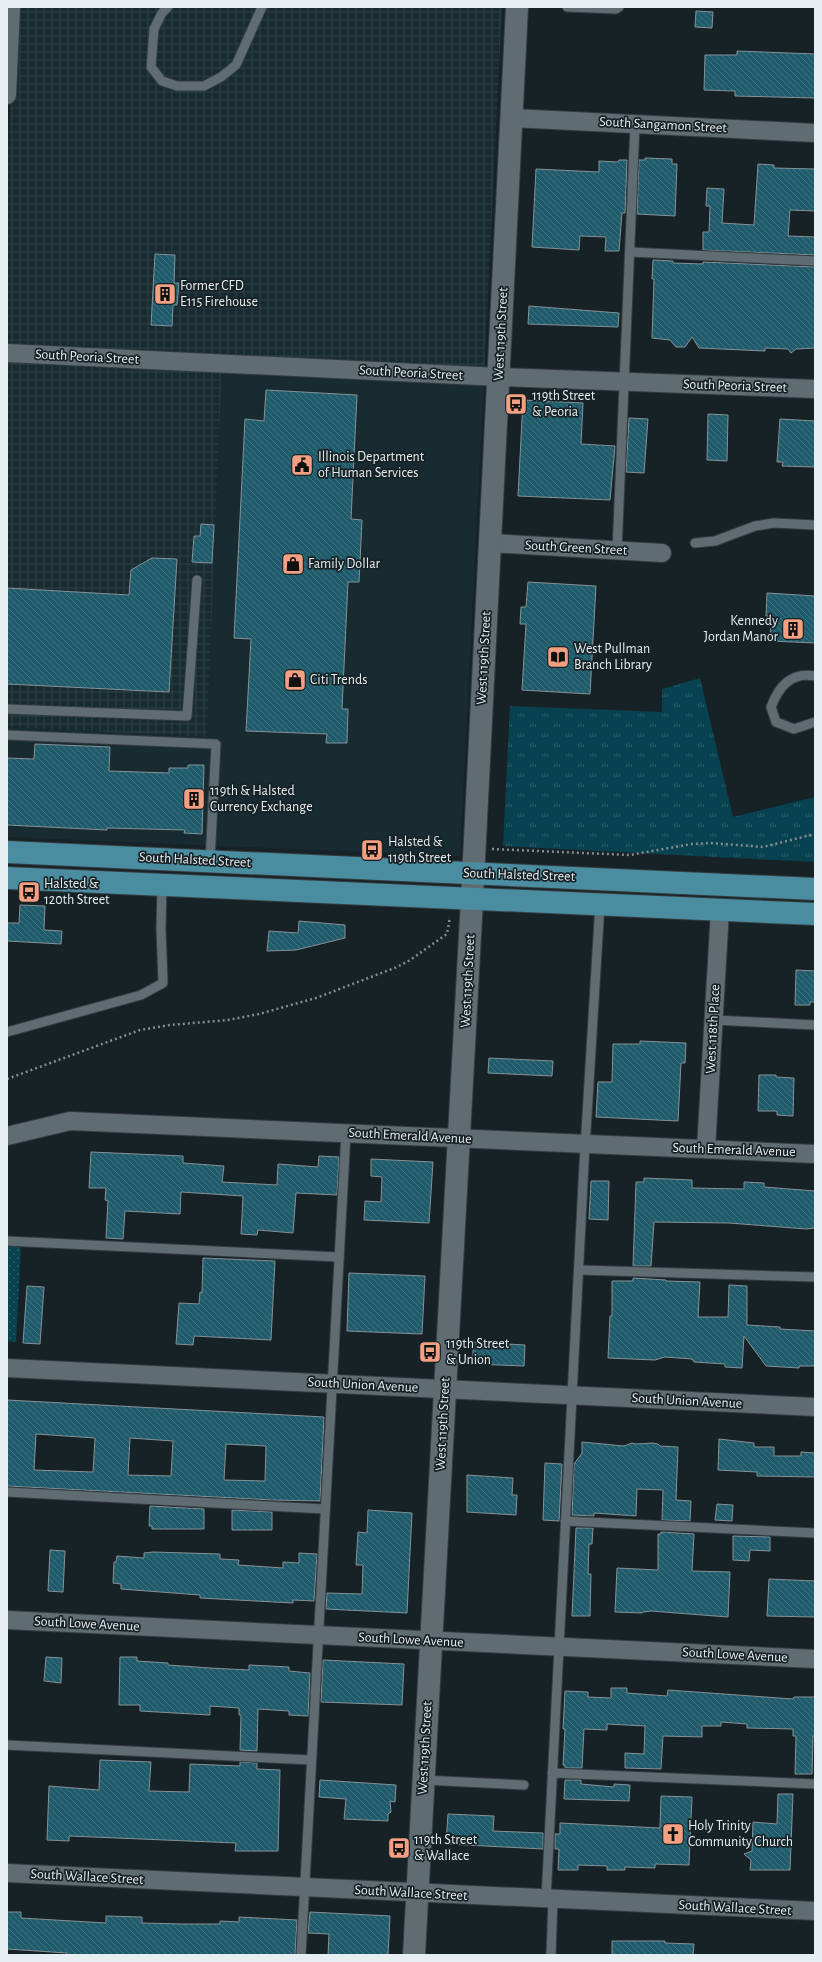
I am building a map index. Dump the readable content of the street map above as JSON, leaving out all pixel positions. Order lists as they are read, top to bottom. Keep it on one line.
{"streets":{"main road":["South Halsted Street"],"street":["South Sangamon Street","West 119th Street","South Peoria Street","South Green Street","West 118th Place","South Emerald Avenue","South Union Avenue","South Lowe Avenue","South Wallace Street"]},"crossings":[["South Sangamon Street","West 119th Street"],["West 119th Street","South Peoria Street"],["West 119th Street","South Green Street"],["West 119th Street","South Halsted Street"],["West 119th Street","South Emerald Avenue"],["West 119th Street","South Union Avenue"],["West 119th Street","South Lowe Avenue"],["West 119th Street","South Wallace Street"],["South Halsted Street","West 118th Place"],["West 118th Place","South Emerald Avenue"]],"places":{"building":["Former CFD E115 Firehouse","Kennedy Jordan Manor","119th & Halsted Currency Exchange"],"bus stop":["119th Street & Peoria","Halsted & 119th Street","Halsted & 120th Street","119th Street & Union","119th Street & Wallace"],"public building":["Illinois Department of Human Services"],"shop":["Family Dollar","Citi Trends"],"library":["West Pullman Branch Library"],"church":["Holy Trinity Community Church"]}}
